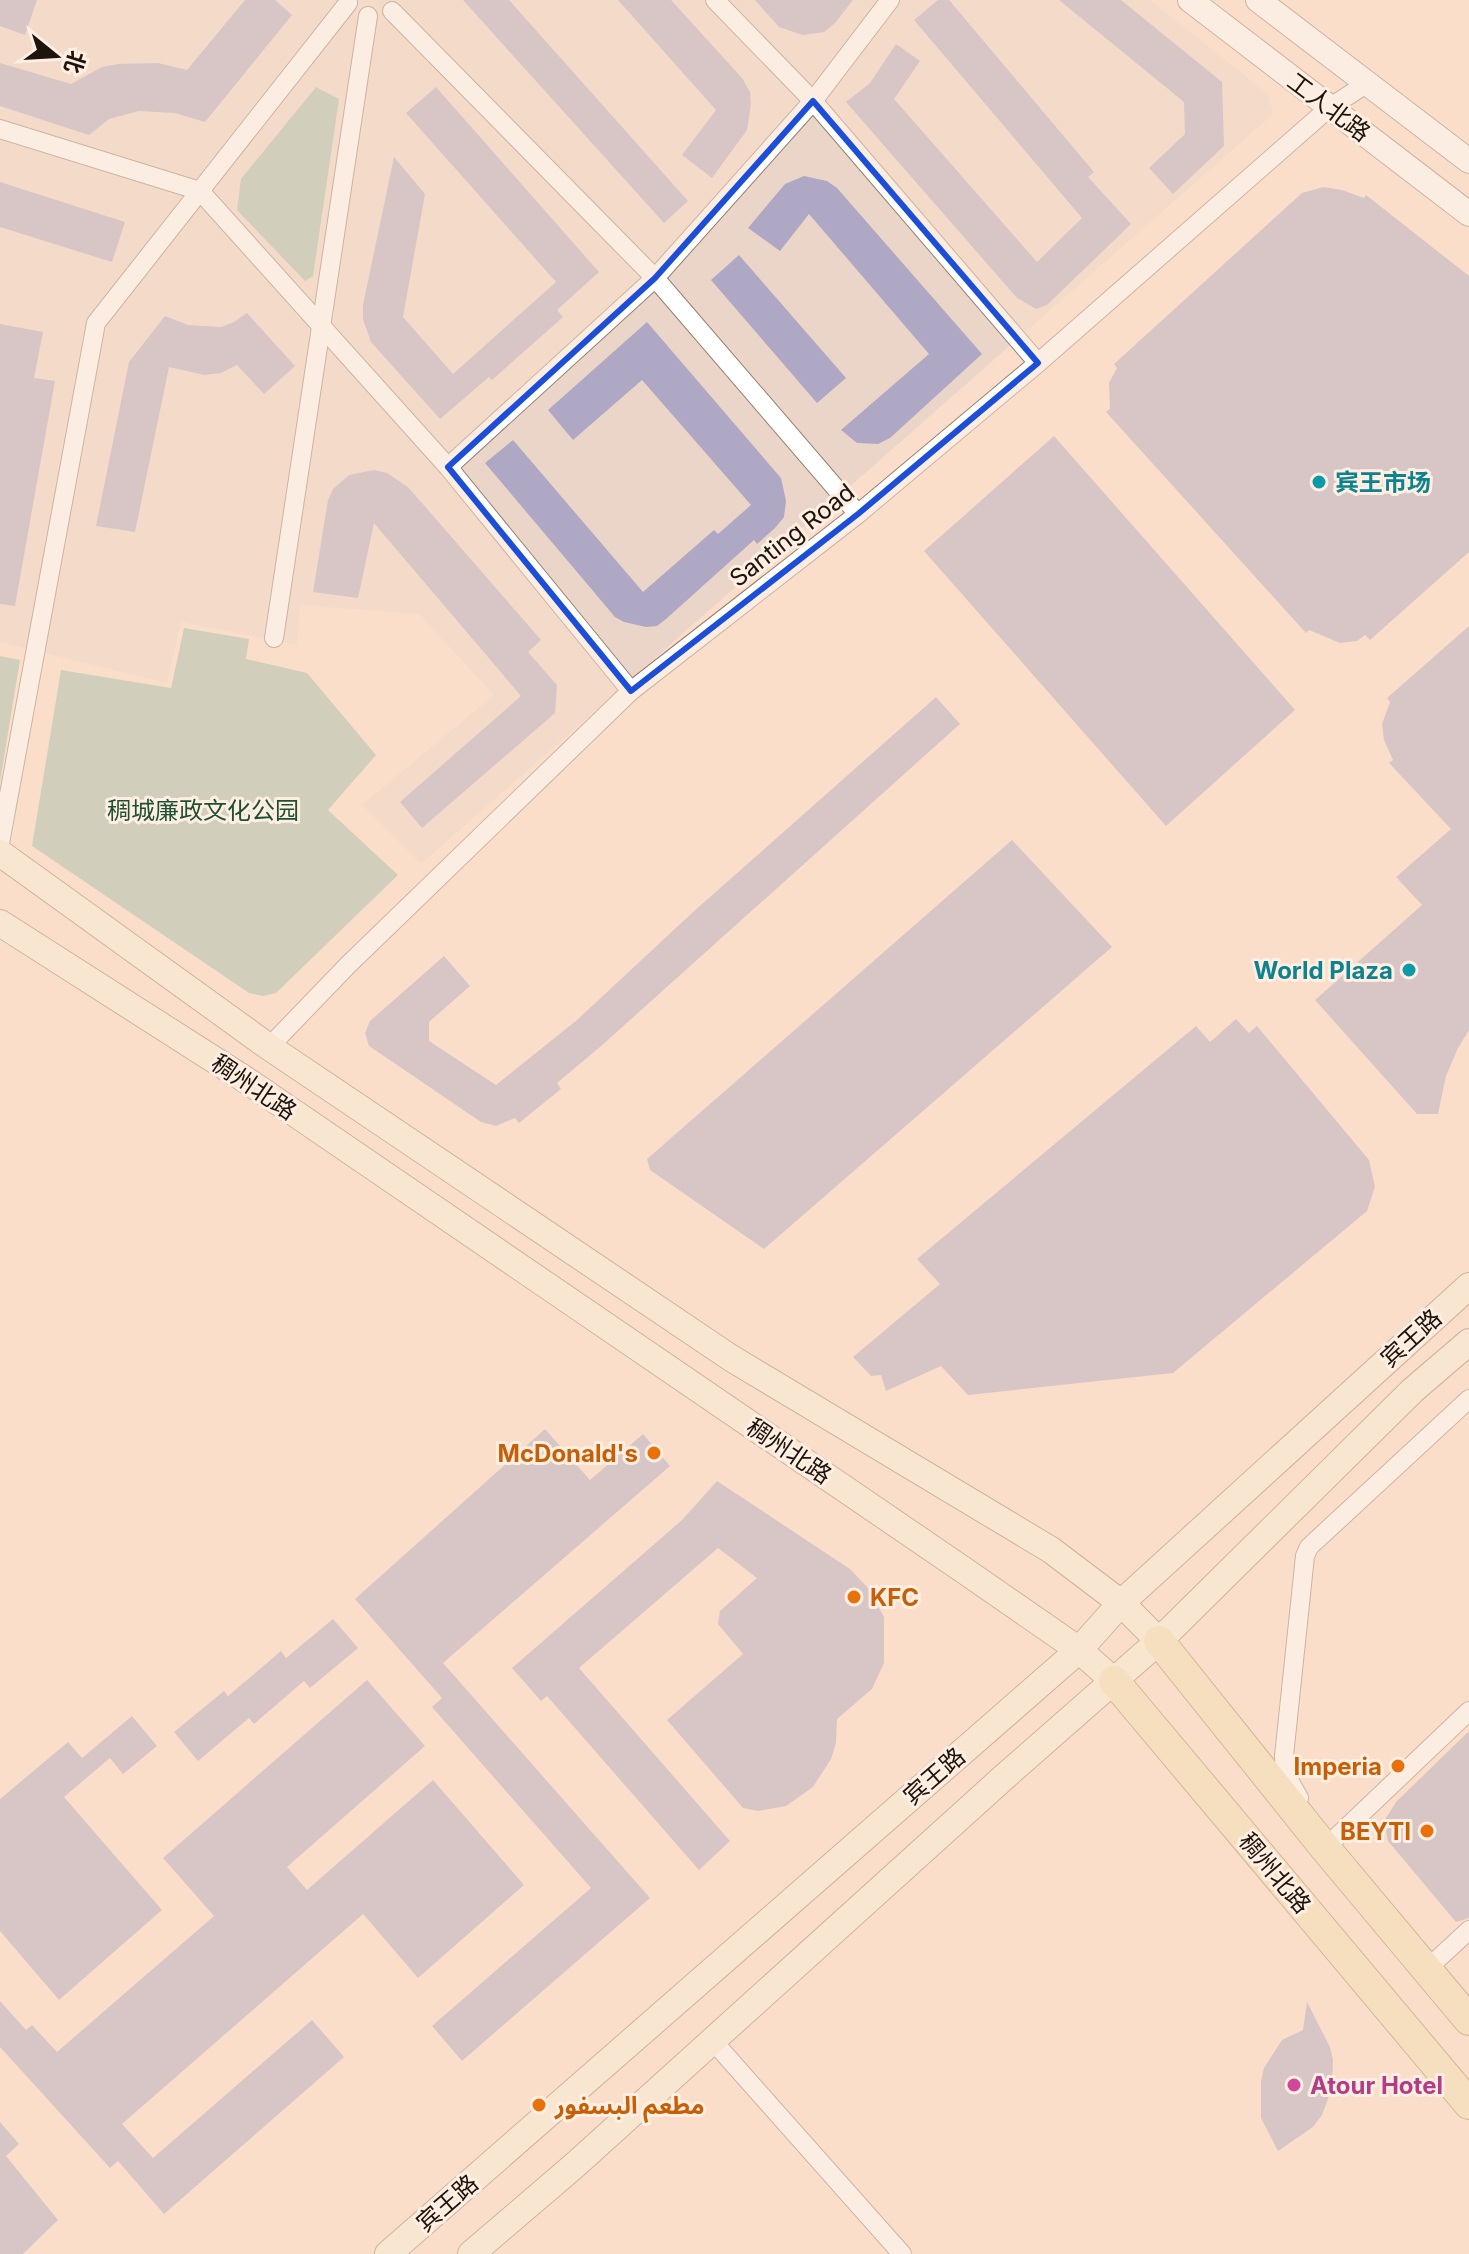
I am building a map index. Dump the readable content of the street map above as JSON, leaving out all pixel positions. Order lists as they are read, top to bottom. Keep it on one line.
{"streets":{"main road":["稠州北路","宾王路"],"street":["工人北路","Santing Road"]},"crossings":[["工人北路","Santing Road"],["Santing Road","稠州北路"],["稠州北路","宾王路"]],"parks":["稠城廉政文化公园"],"places":["宾王市场","World Plaza","McDonald's","KFC","Imperia","BEYTI","Atour Hotel","مطعم البسفور"],"north":"right"}
